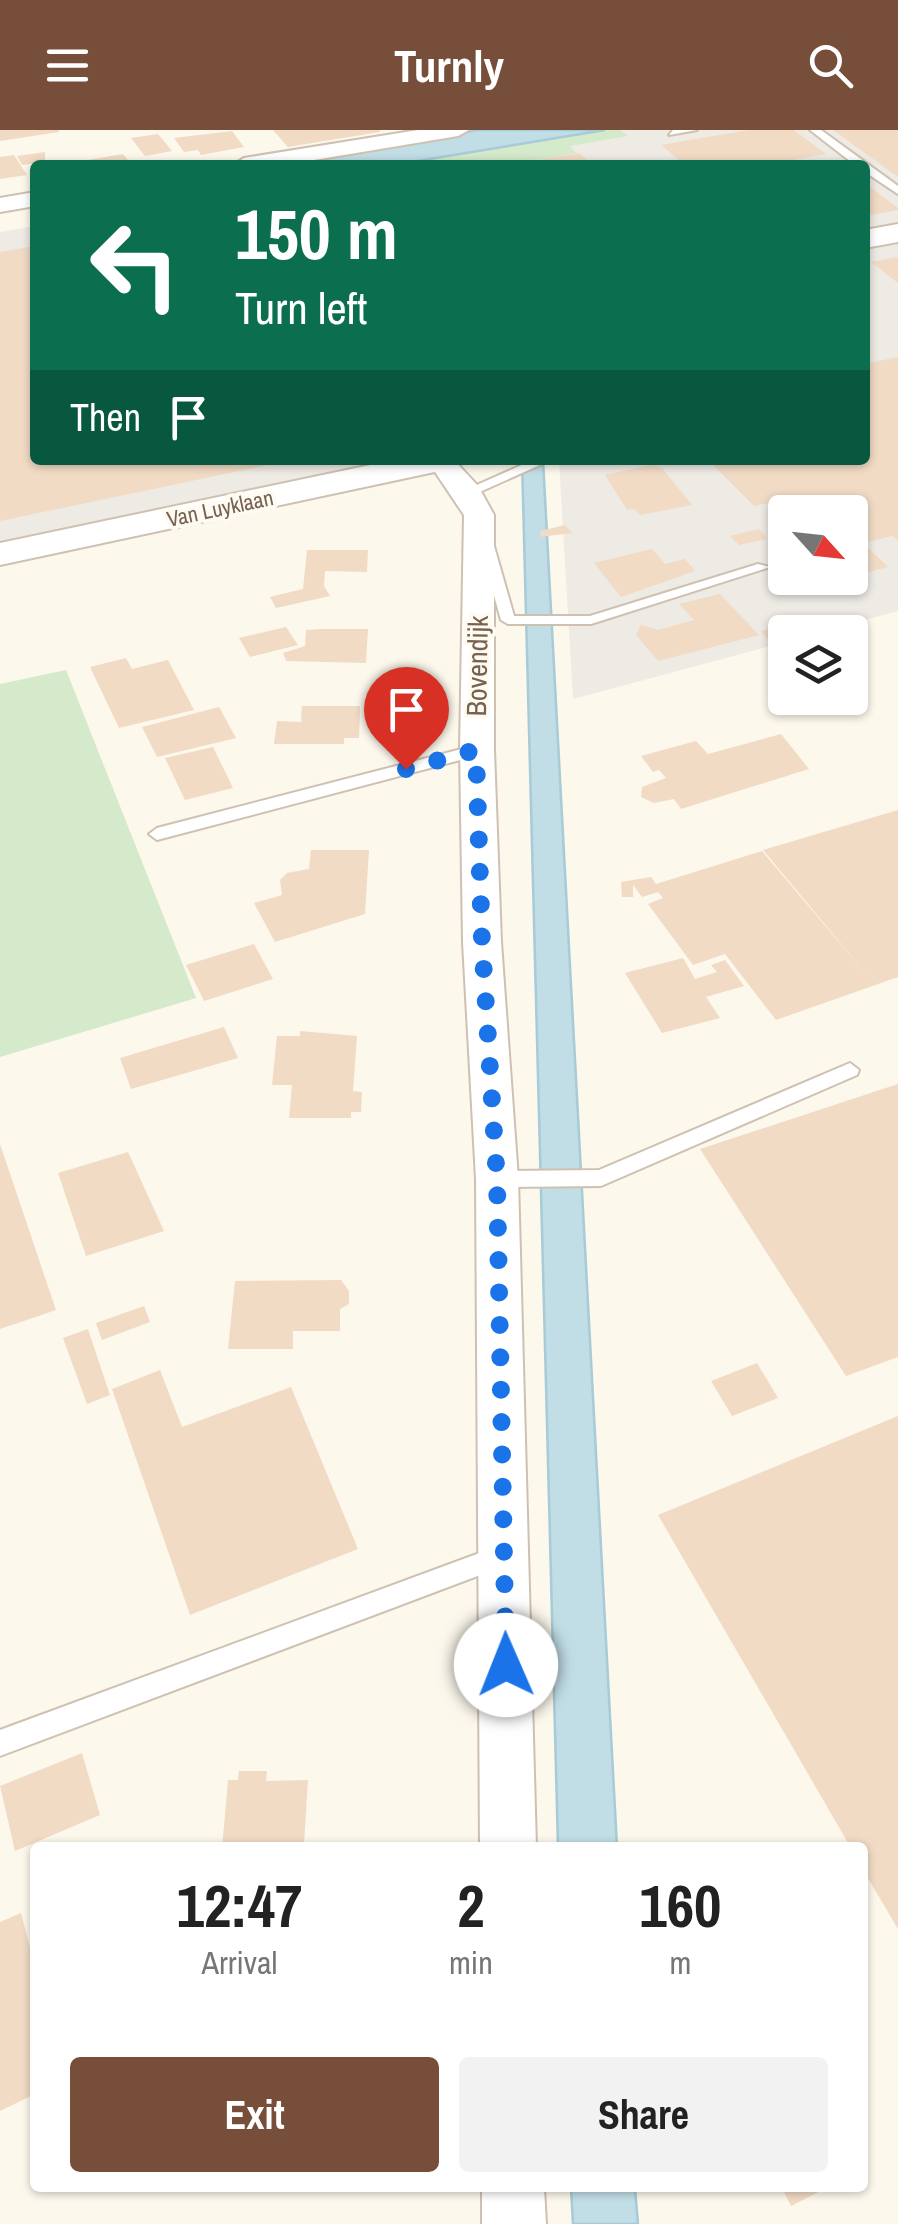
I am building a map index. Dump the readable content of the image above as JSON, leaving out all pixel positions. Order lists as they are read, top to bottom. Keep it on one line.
{"streets":{"street":["Van Luyklaan","Bovendijk"]},"crossings":[["Van Luyklaan","Bovendijk"]],"north":"bottom right","page":{"header":"Turnly","turn":["150 m","Turn left"],"then":"Then","eta":["12:47","Arrival","2","min","160","m"],"buttons":["Exit","Share"]}}
